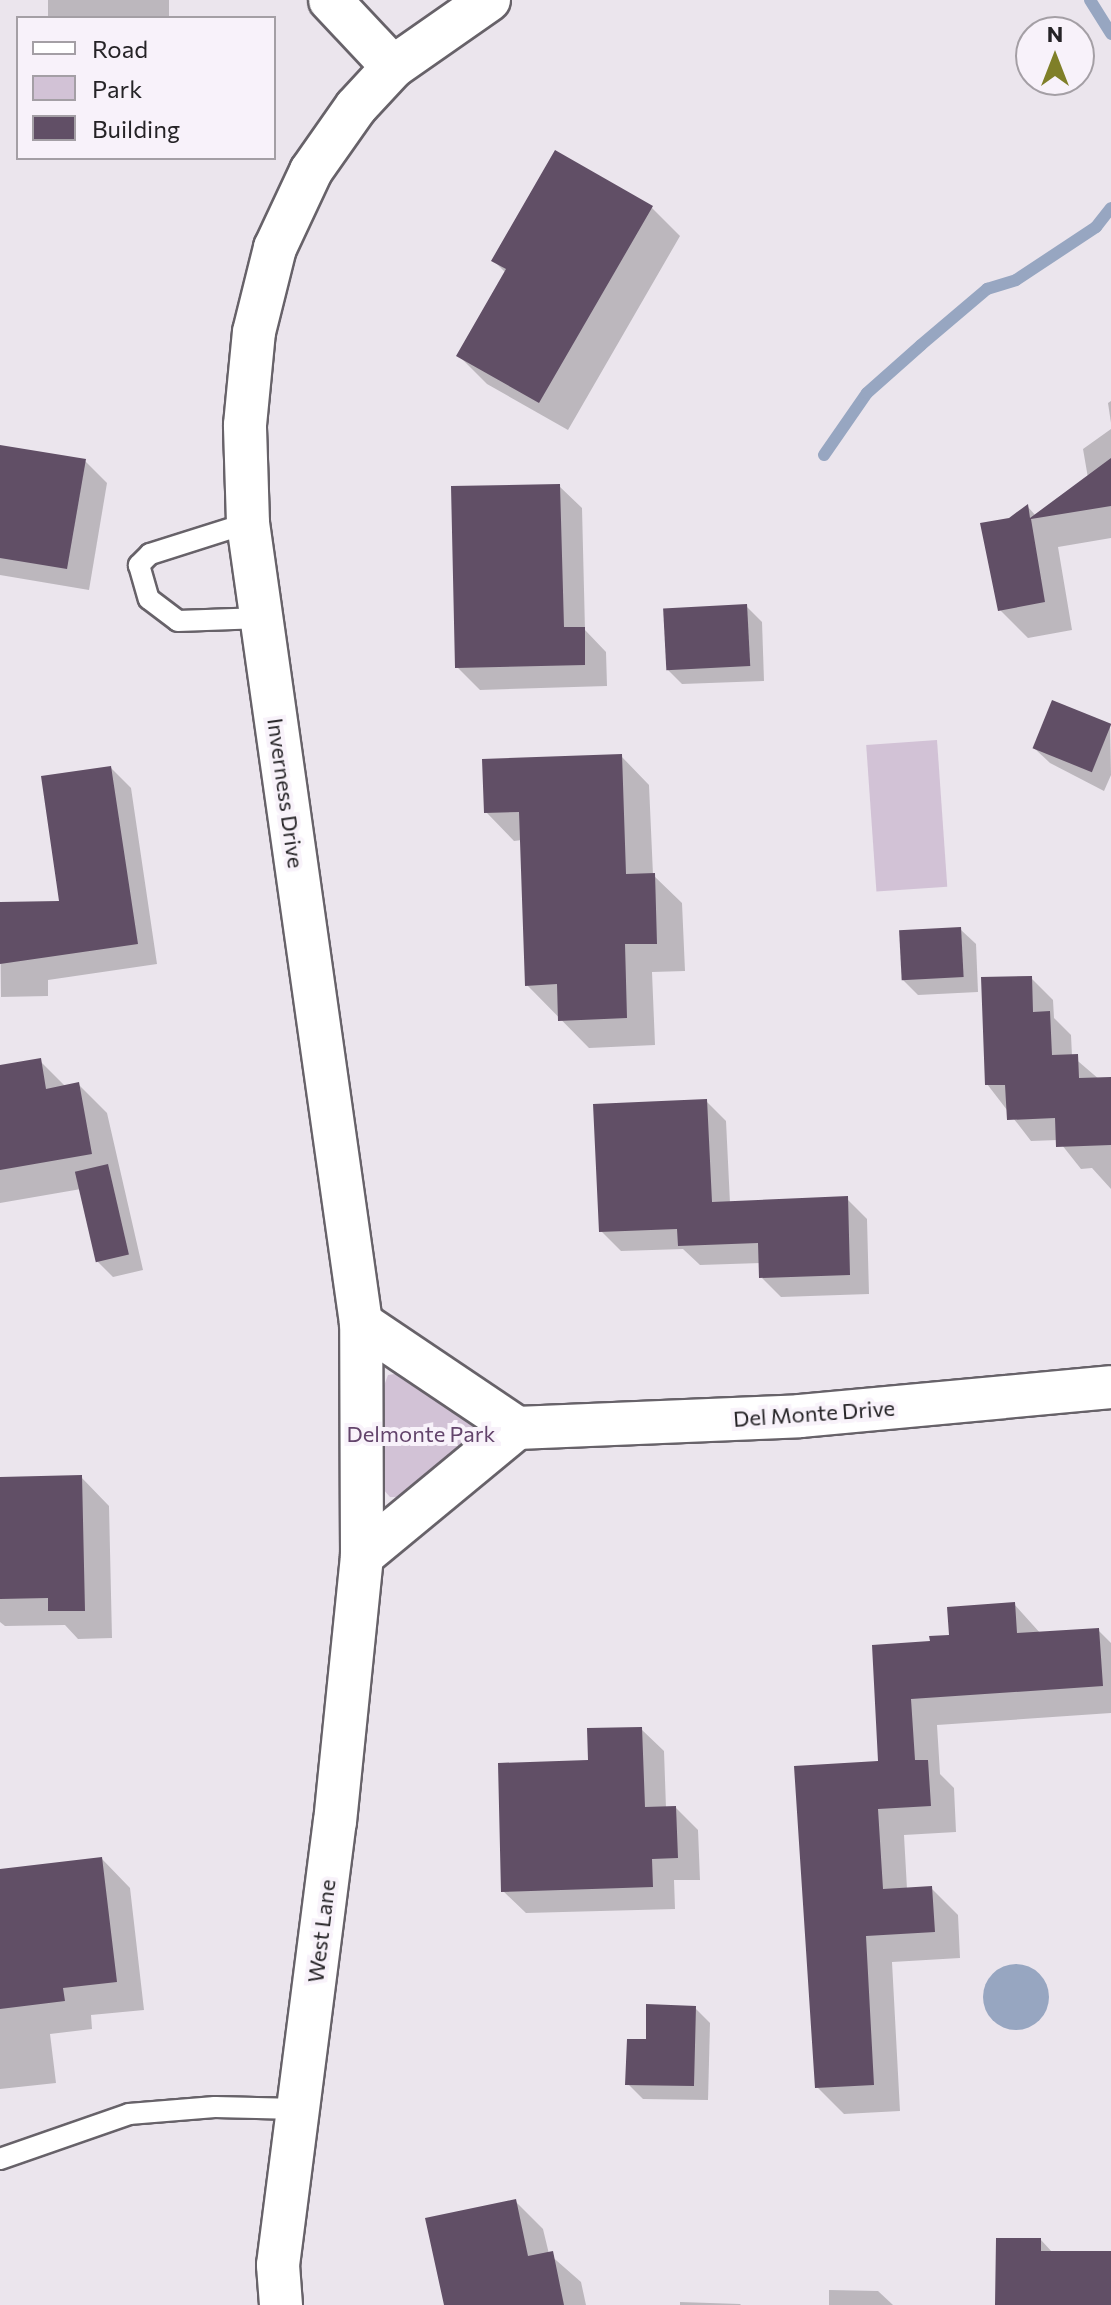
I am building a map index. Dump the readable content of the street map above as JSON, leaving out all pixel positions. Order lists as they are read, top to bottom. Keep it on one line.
{"streets":{"street":["Inverness Drive","Del Monte Drive","West Lane"]},"crossings":[["Inverness Drive","West Lane"]],"parks":["Delmonte Park"],"legend":["Road","Park","Building"],"north":"top"}
